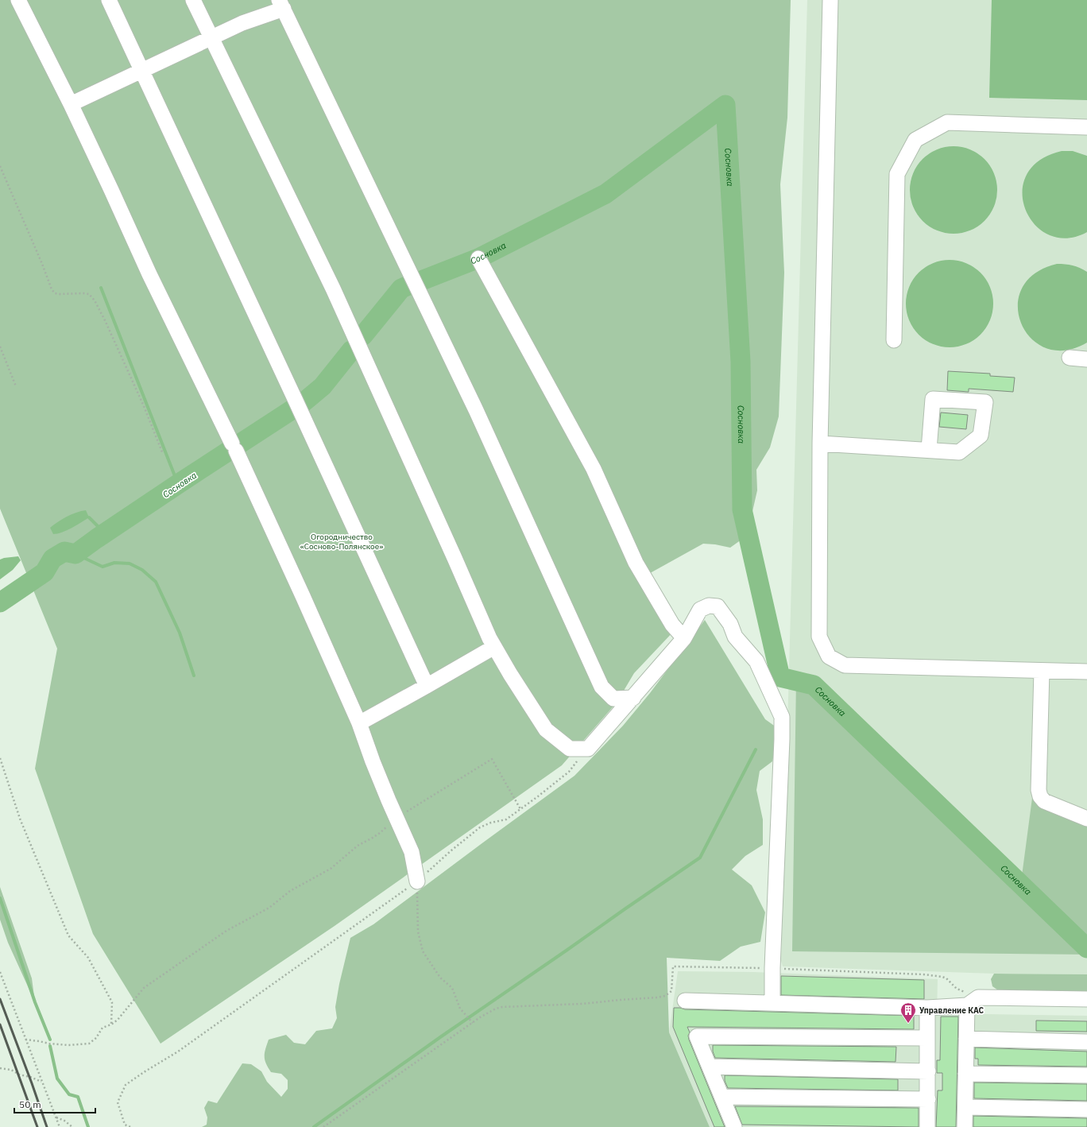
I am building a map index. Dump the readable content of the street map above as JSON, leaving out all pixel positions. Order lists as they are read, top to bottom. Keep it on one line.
{"water":["Сосновка"],"parks":["Огородничество «Сосново-Полянское»"],"places":{"building":["Управление КАС"]},"scale_bar":"50 m"}
